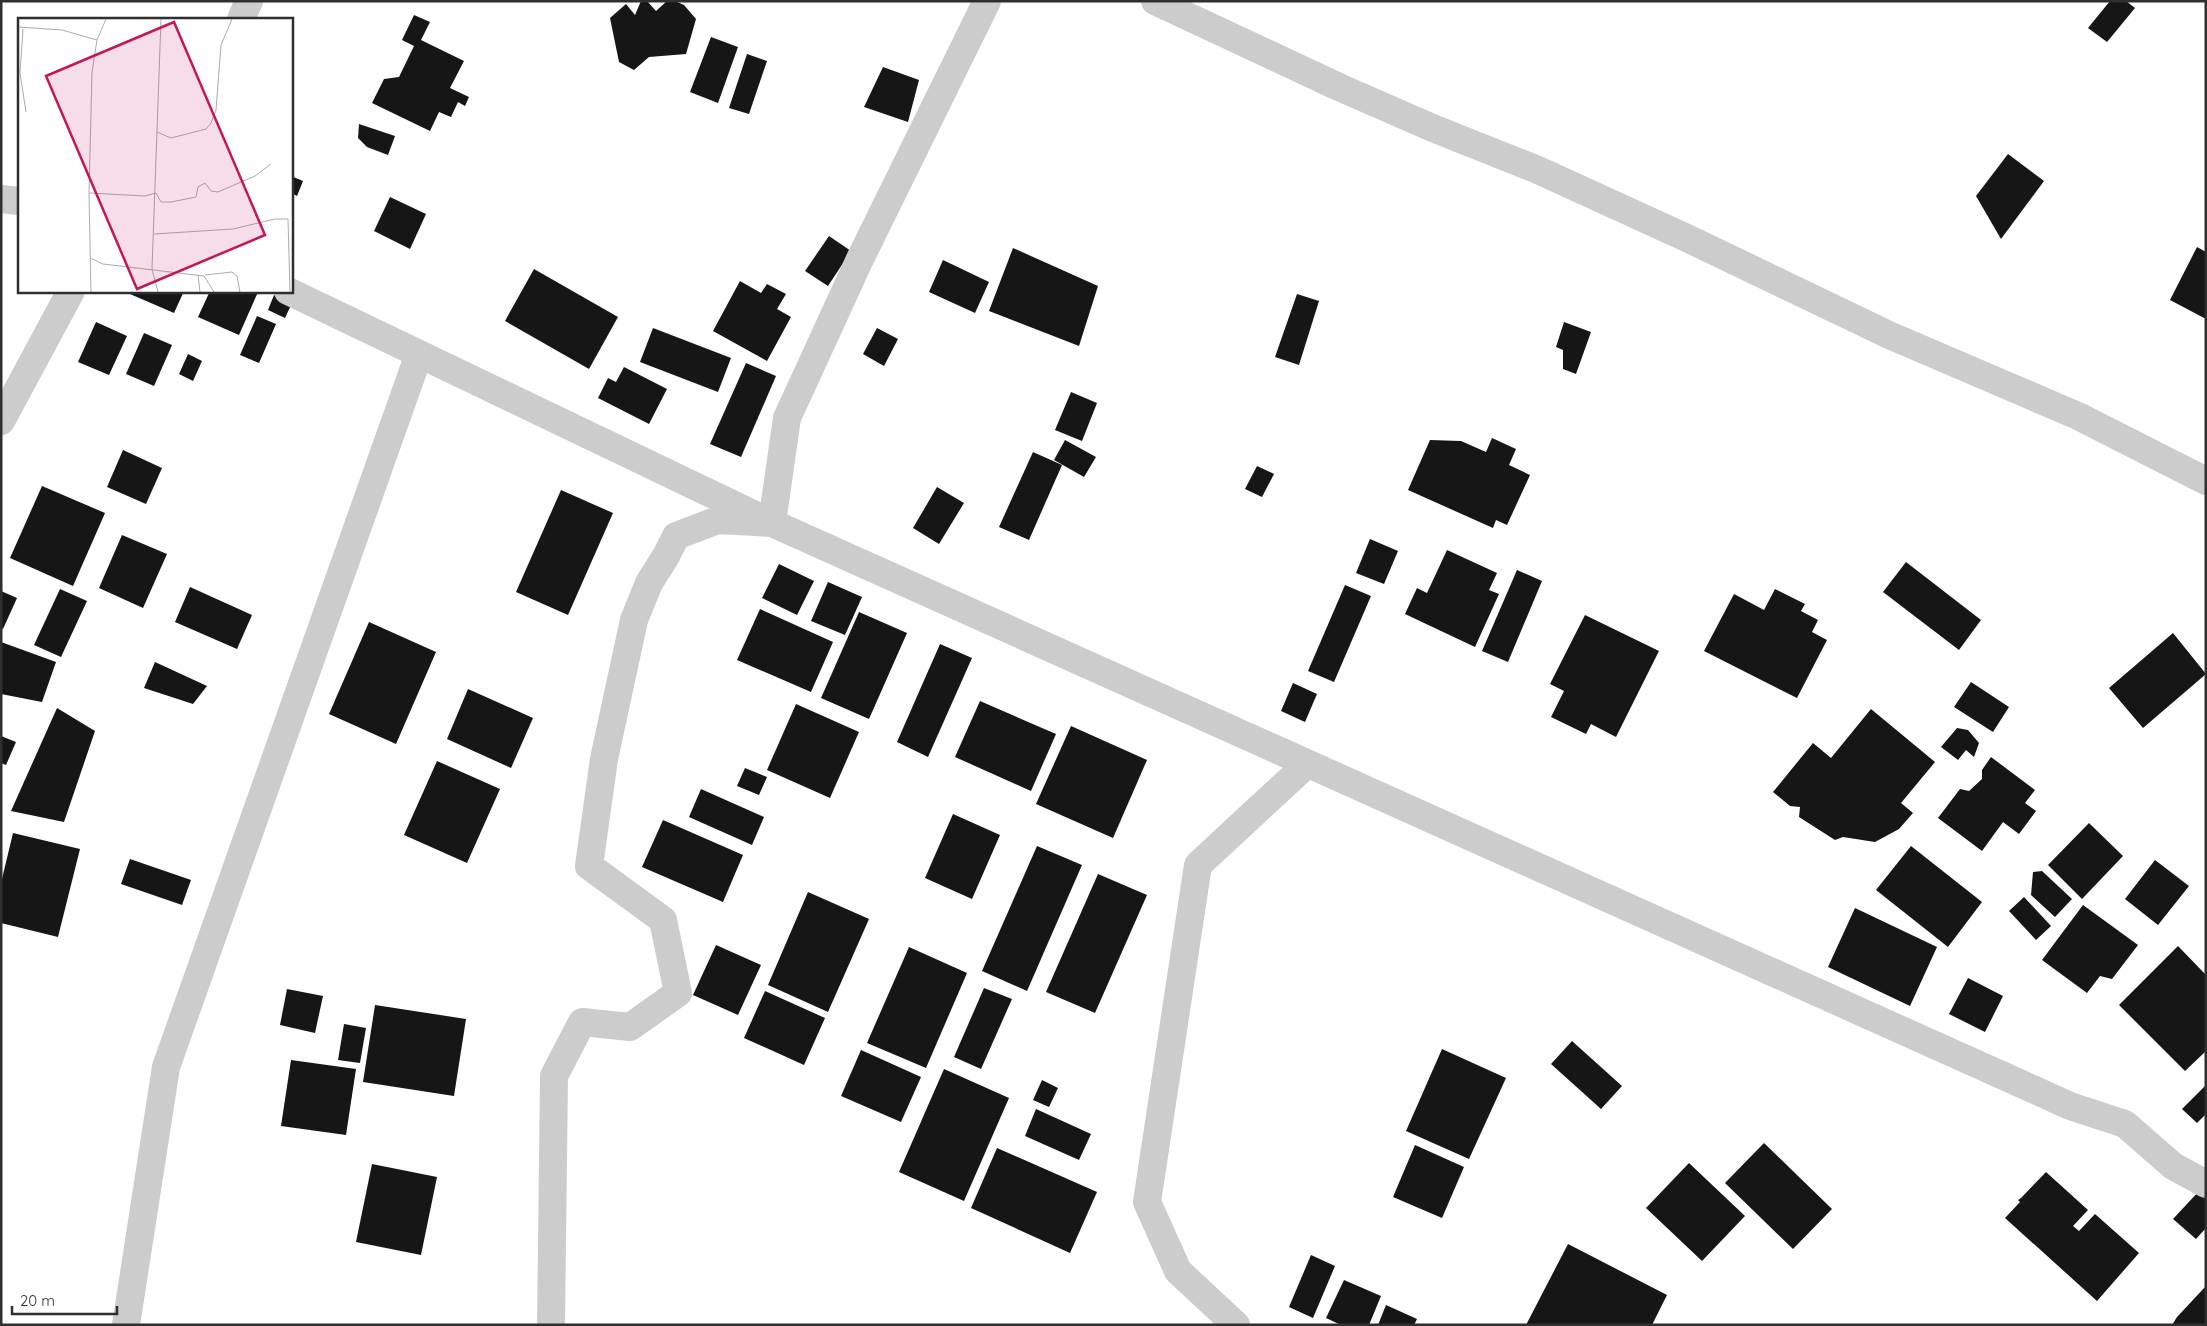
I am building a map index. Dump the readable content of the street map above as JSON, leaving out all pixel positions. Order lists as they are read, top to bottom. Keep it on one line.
{"scale_bar":"20 m"}
